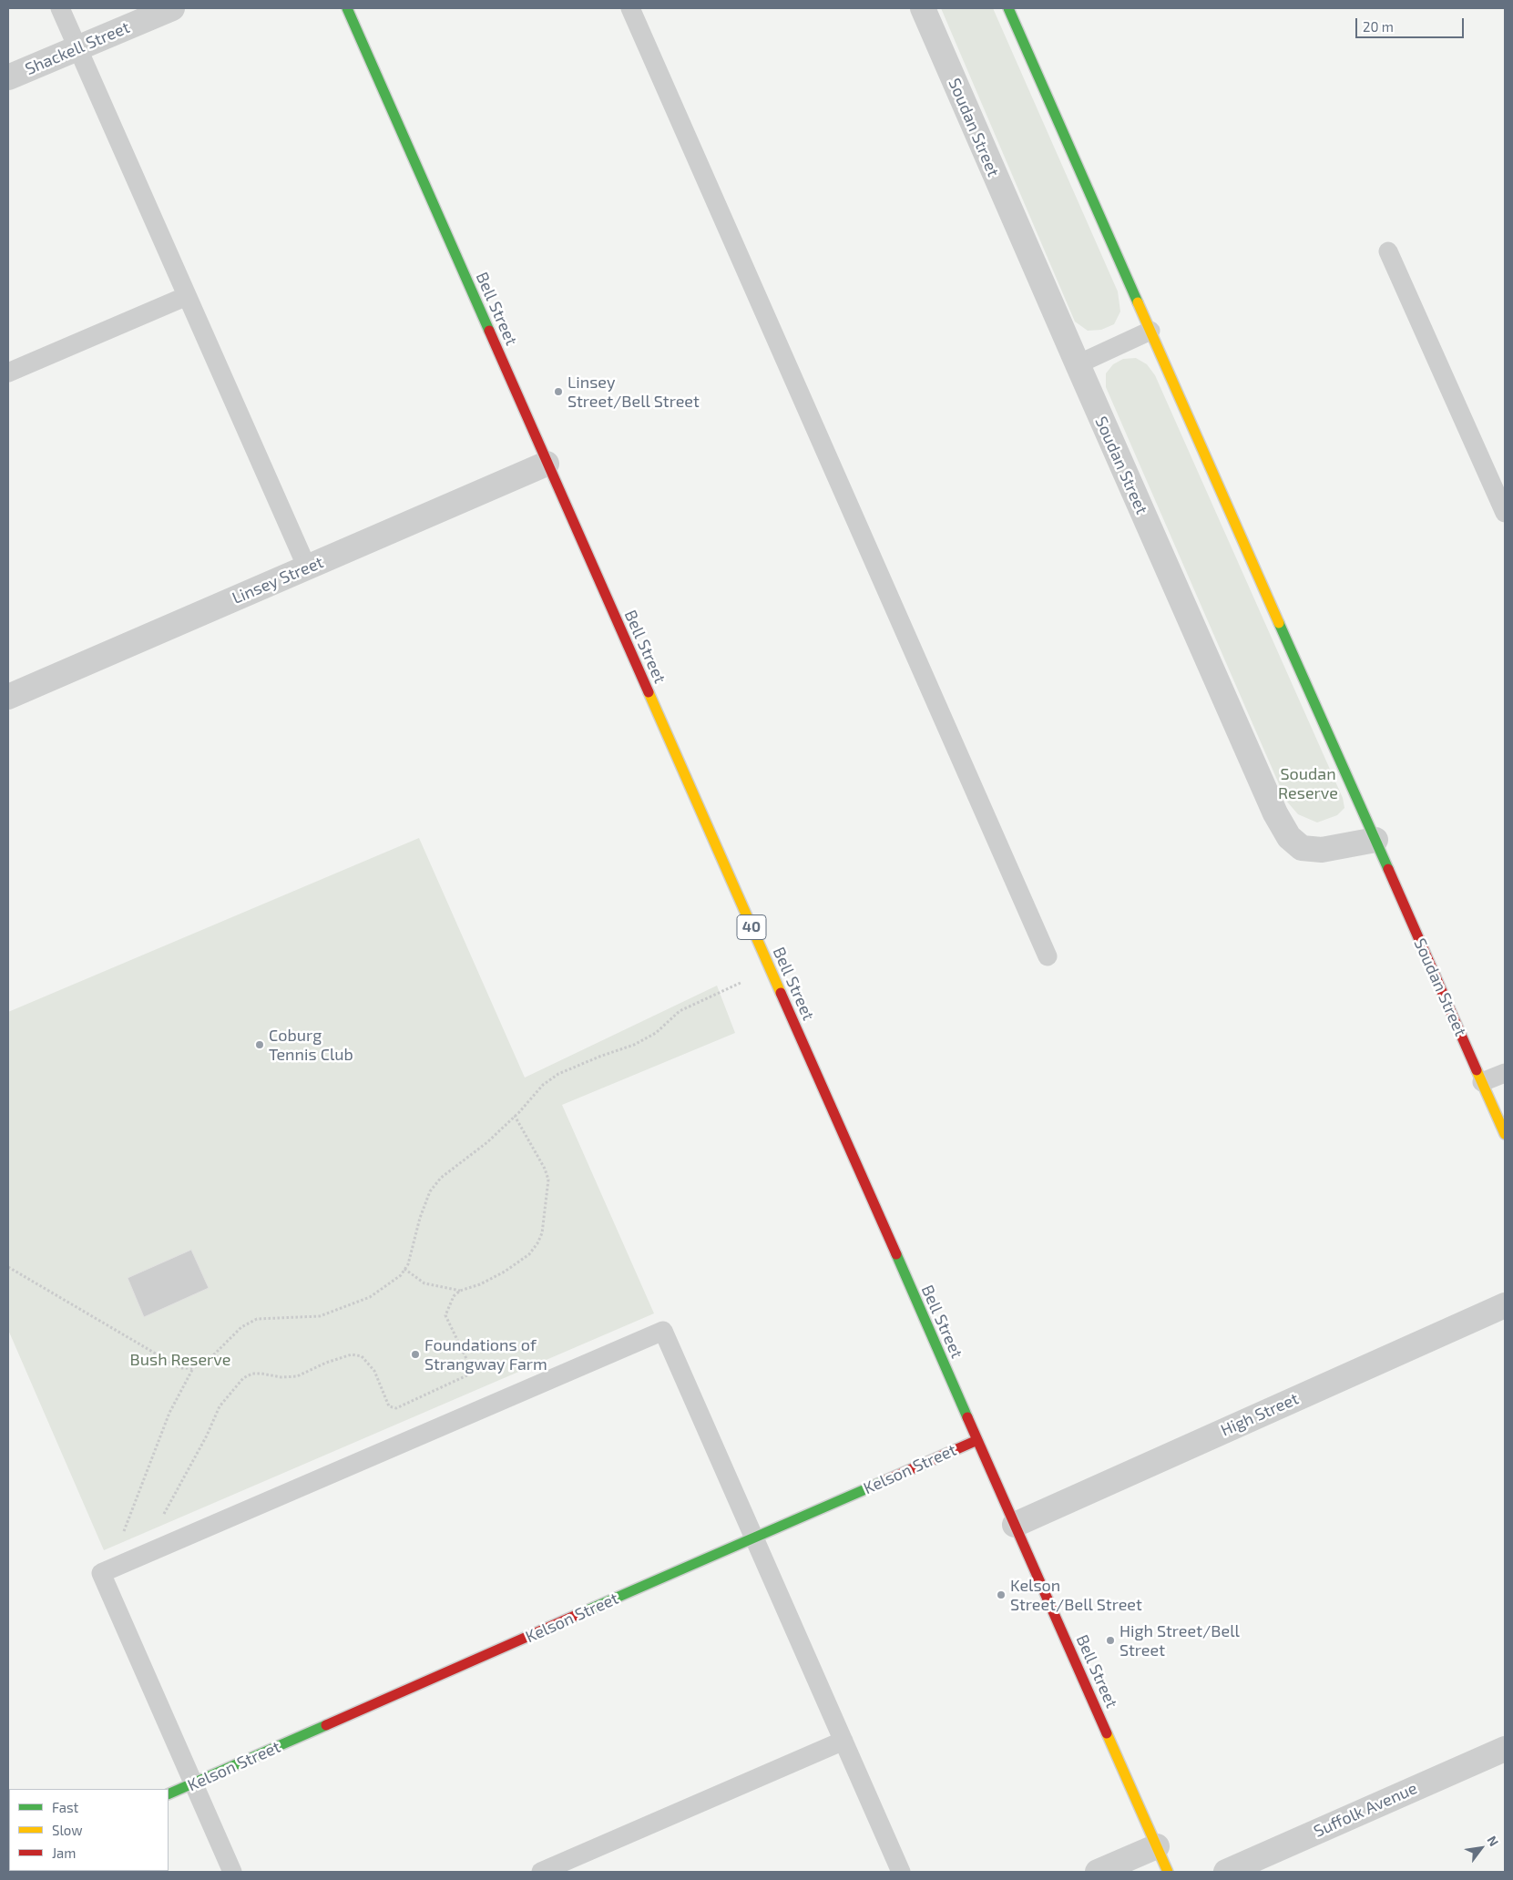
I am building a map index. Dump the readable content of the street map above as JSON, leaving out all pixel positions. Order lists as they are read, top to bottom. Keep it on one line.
{"streets":{"main road":["Soudan Street","Bell Street","40","Kelson Street"],"street":["Shackell Street","Linsey Street","High Street","Suffolk Avenue"]},"crossings":[["Bell Street","Linsey Street"],["Bell Street","High Street"],["Bell Street","Kelson Street"]],"parks":["Soudan Reserve","Bush Reserve"],"places":["Linsey Street/Bell Street","Coburg Tennis Club","Foundations of Strangway Farm","Kelson Street/Bell Street","High Street/Bell Street"],"legend":["Fast","Slow","Jam"],"scale_bar":"20 m","north":"top right"}
